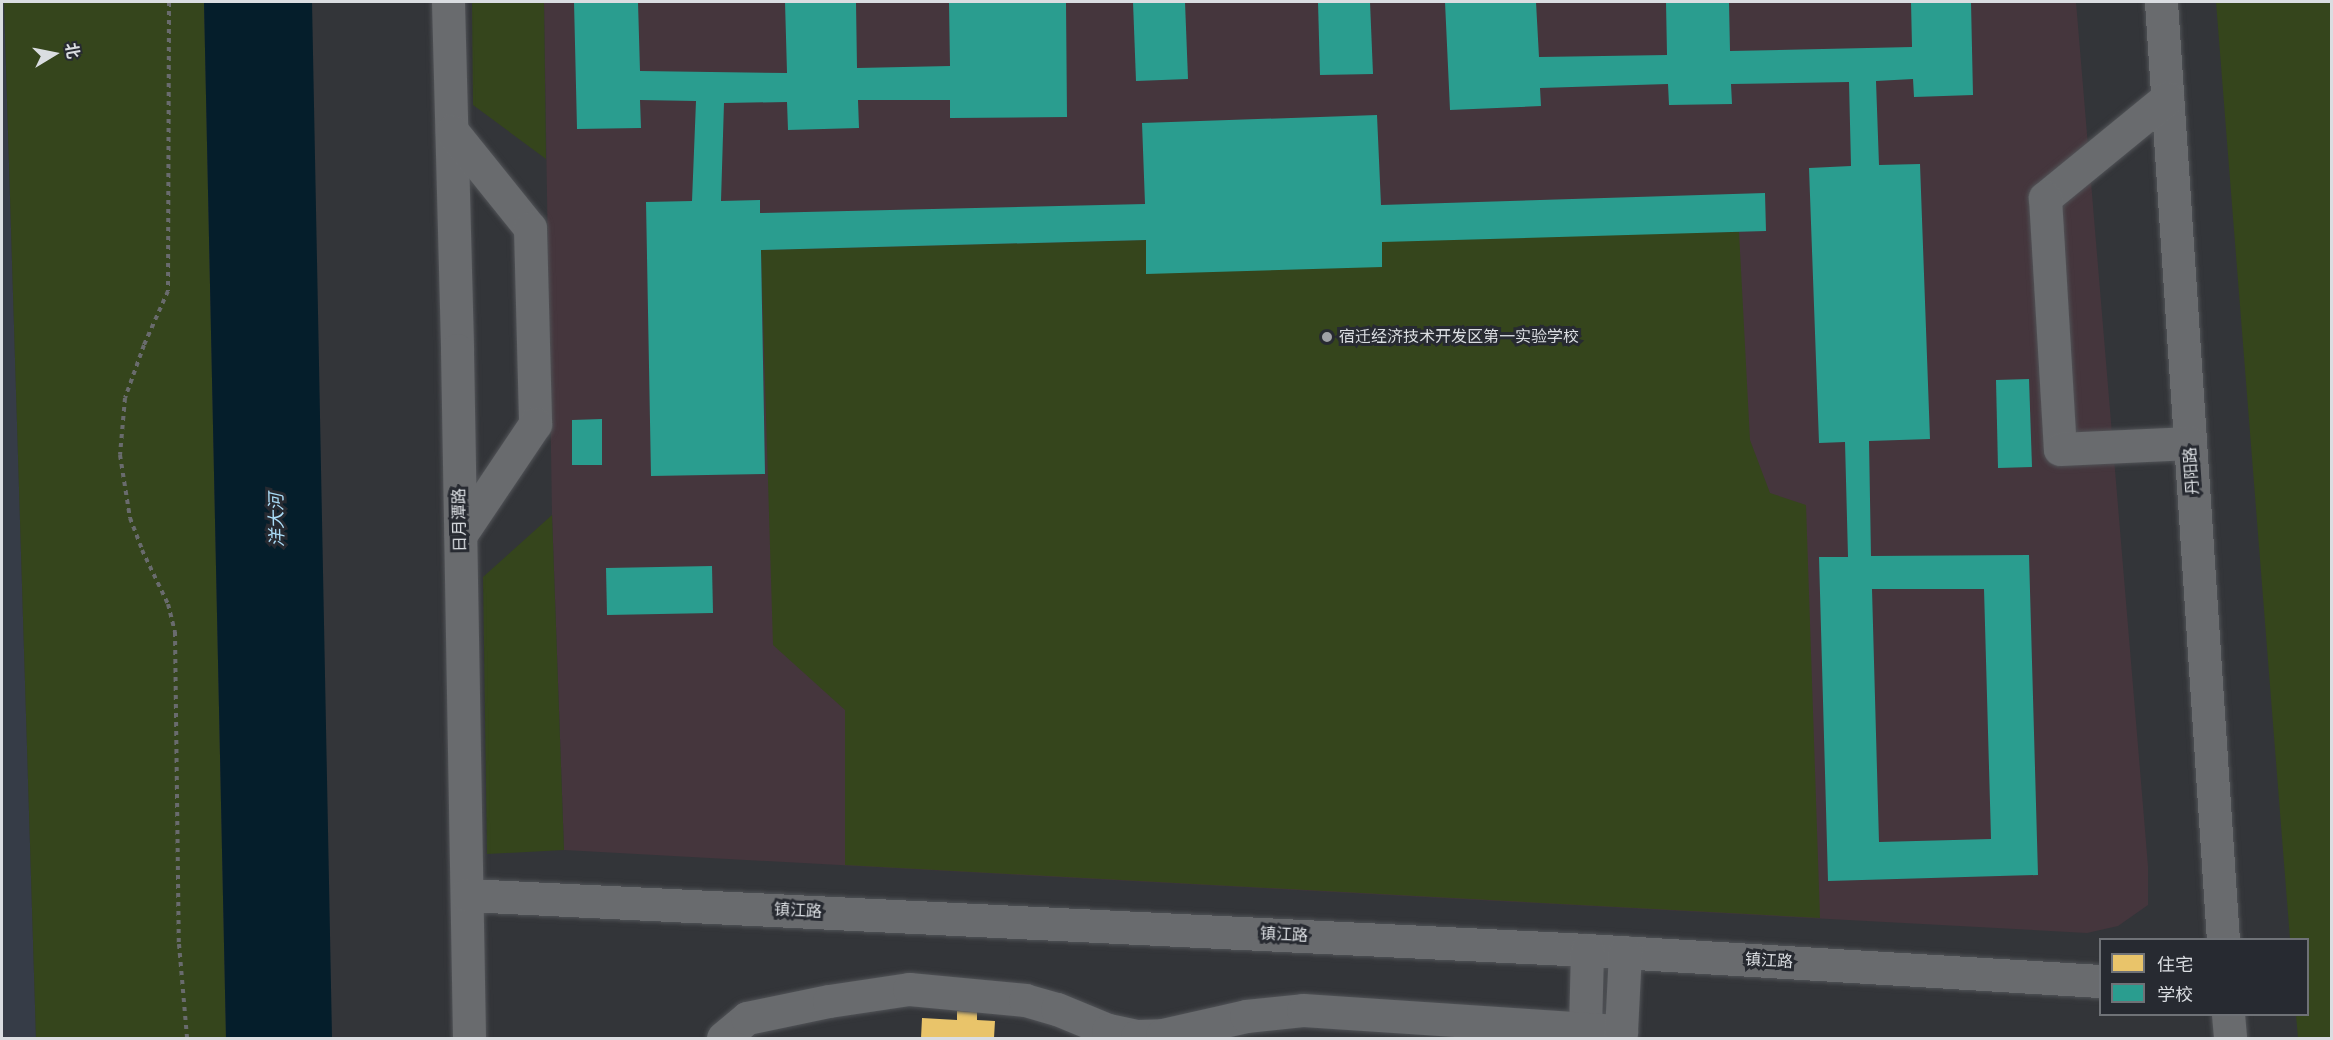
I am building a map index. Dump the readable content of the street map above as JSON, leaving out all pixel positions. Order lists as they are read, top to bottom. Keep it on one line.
{"streets":{"street":["丹阳路","日月潭路","镇江路"]},"crossings":[["日月潭路","镇江路"]],"water":["洋大河"],"places":["宿迁经济技术开发区第一实验学校"],"legend":["住宅","学校"],"north":"right"}
